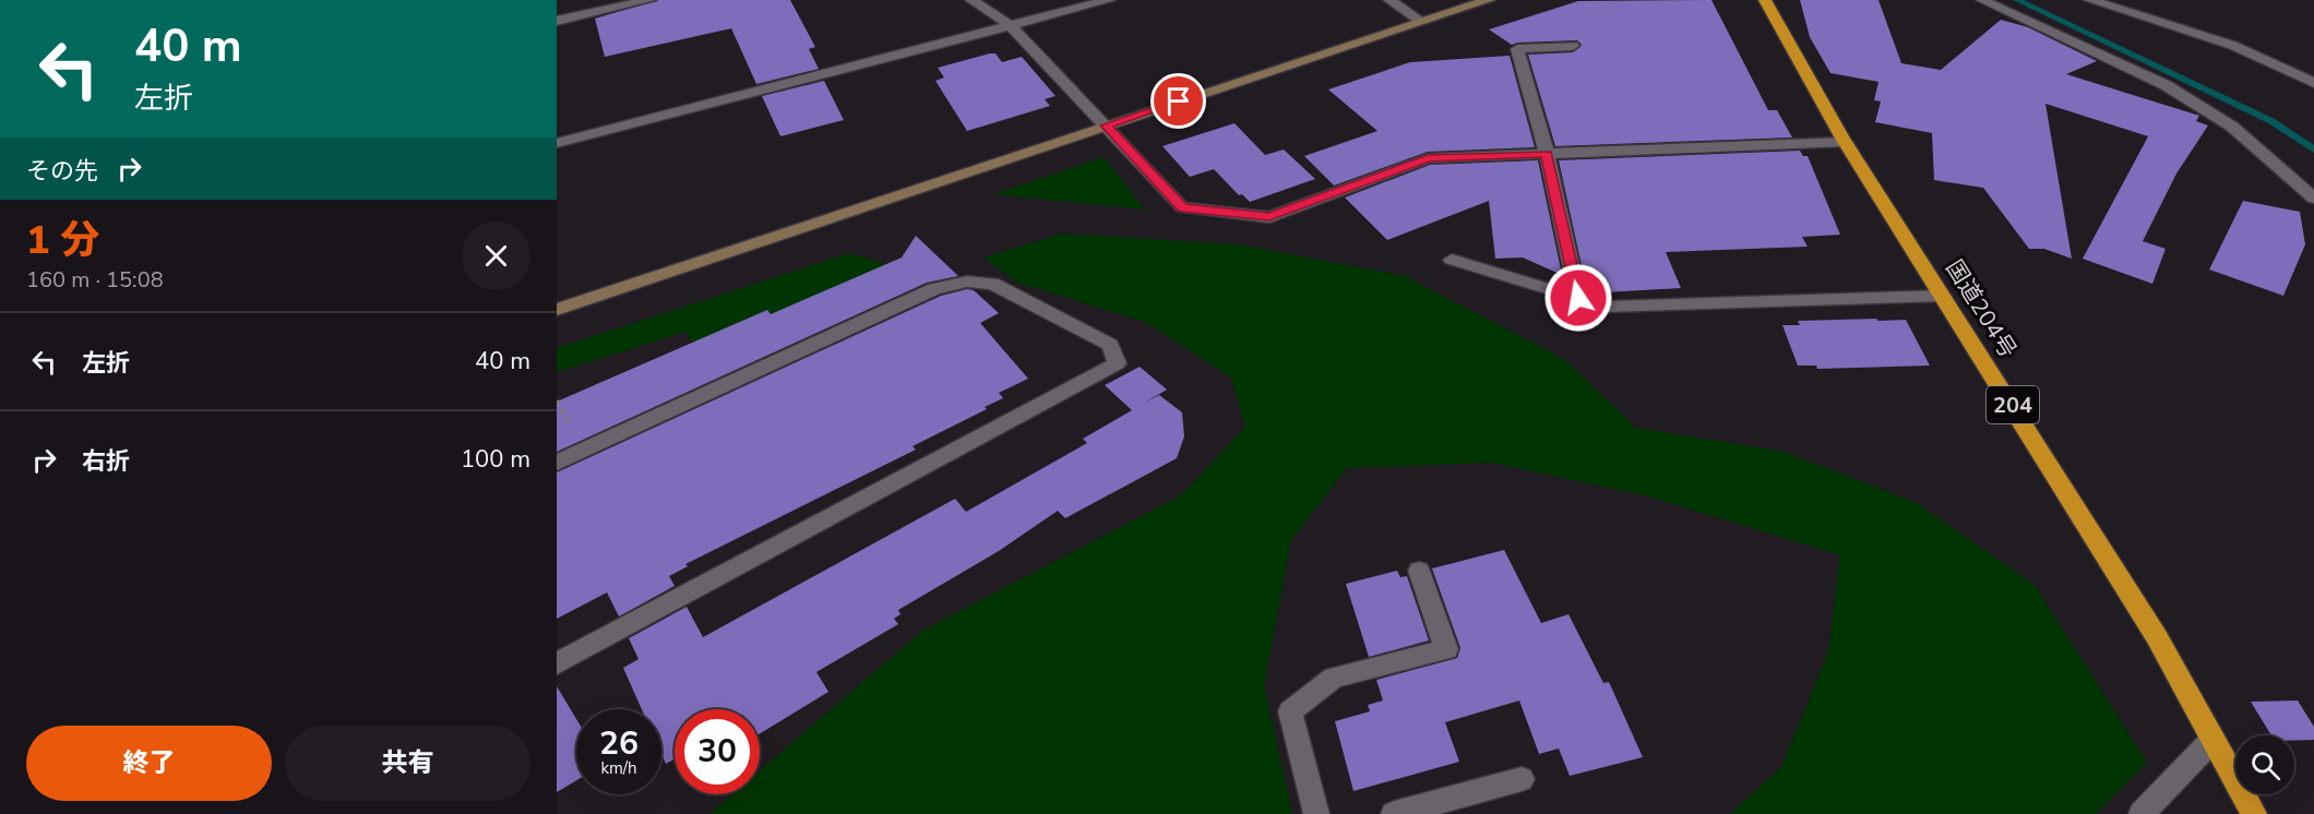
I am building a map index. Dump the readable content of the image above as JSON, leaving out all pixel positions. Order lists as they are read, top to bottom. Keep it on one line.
{"streets":{"highway":["国道204号","204"]},"page":{"turn":["40 m","左折"],"then":"その先","heading":["1 分","160 m · 15:08"],"list":[{"name":"左折","value":"40 m"},{"name":"右折","value":"100 m"}],"speed":"26 km/h","limit":"30","buttons":["終了","共有"]}}
